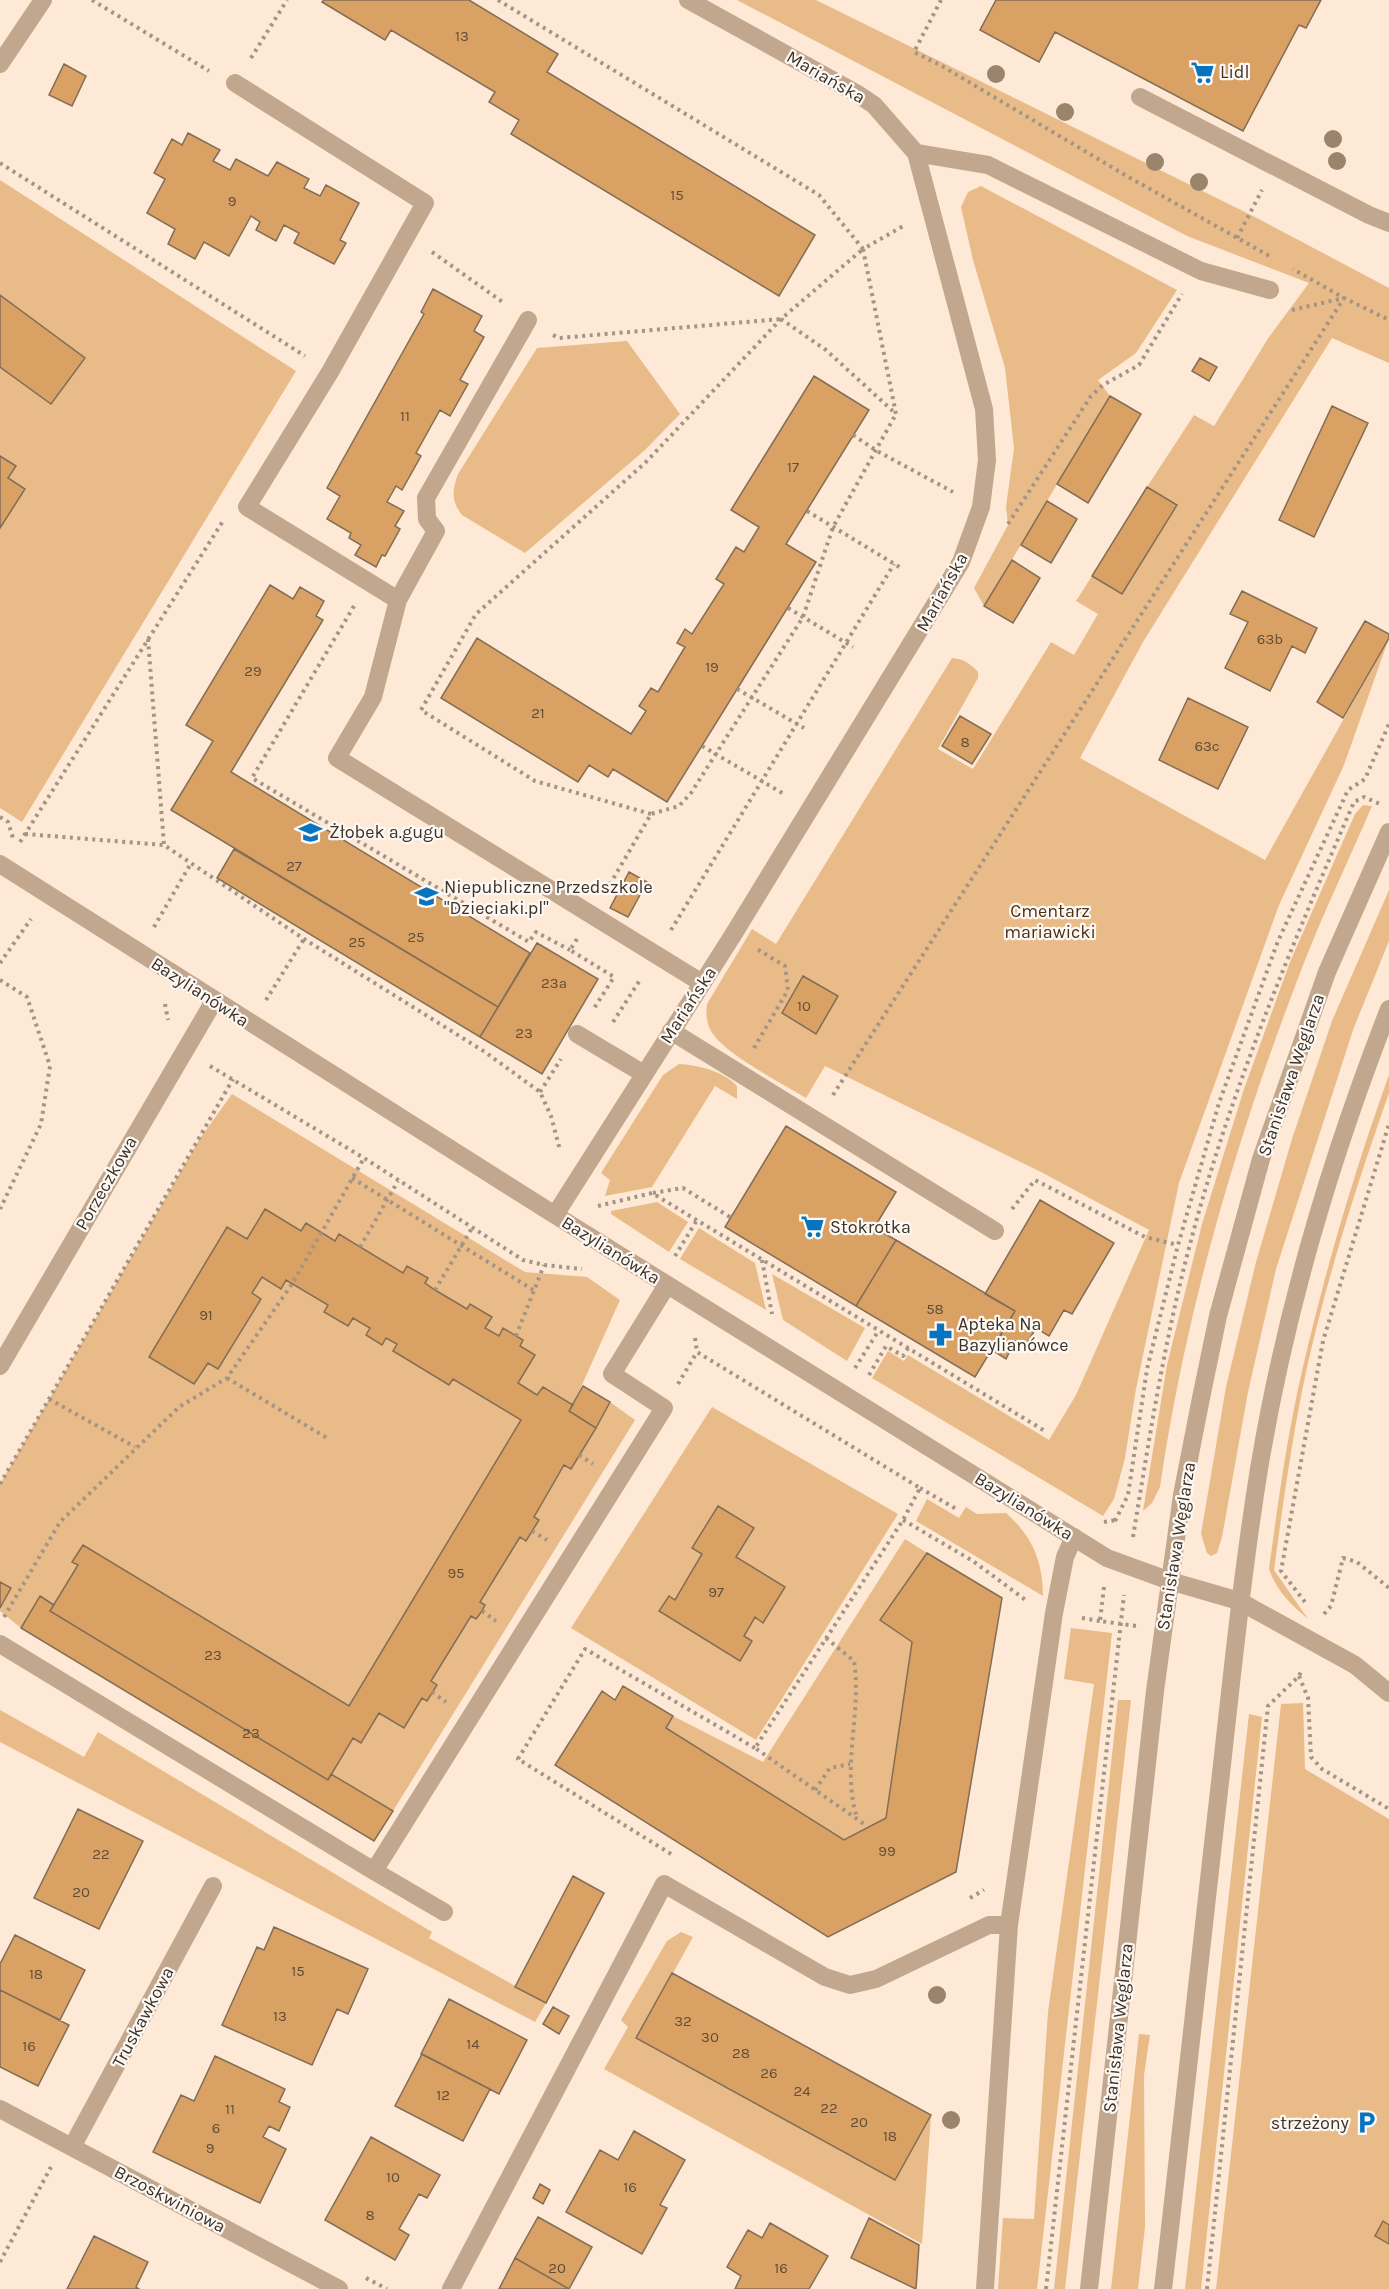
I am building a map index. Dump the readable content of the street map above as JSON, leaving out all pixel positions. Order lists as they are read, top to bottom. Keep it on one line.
{"streets":{"street":["Mariańska","Bazylianówka","Stanisława Węglarza","Porzeczkowa","Truskawkowa","Brzoskwiniowa"]},"crossings":[["Mariańska","Bazylianówka"],["Bazylianówka","Stanisława Węglarza"],["Bazylianówka","Porzeczkowa"],["Truskawkowa","Brzoskwiniowa"]],"parks":["Cmentarz mariawicki"],"places":{"supermarket":["Lidl","Stokrotka"],"school or university":["Żłobek a.gugu","Niepubliczne Przedszkole \"Dzieciaki.pl\""],"pharmacy":["Apteka Na Bazylianówce"],"parking":["strzeżony"]},"house_numbers":["13","15","9","11","17","63b","19","29","21","8","63c","27","25","25","23a","10","23","58","91","95","97","23","23","99","22","20","15","18","13","32","30","14","16","28","26","24","12","22","11","20","6","18","9","10","16","8","20","16"]}
